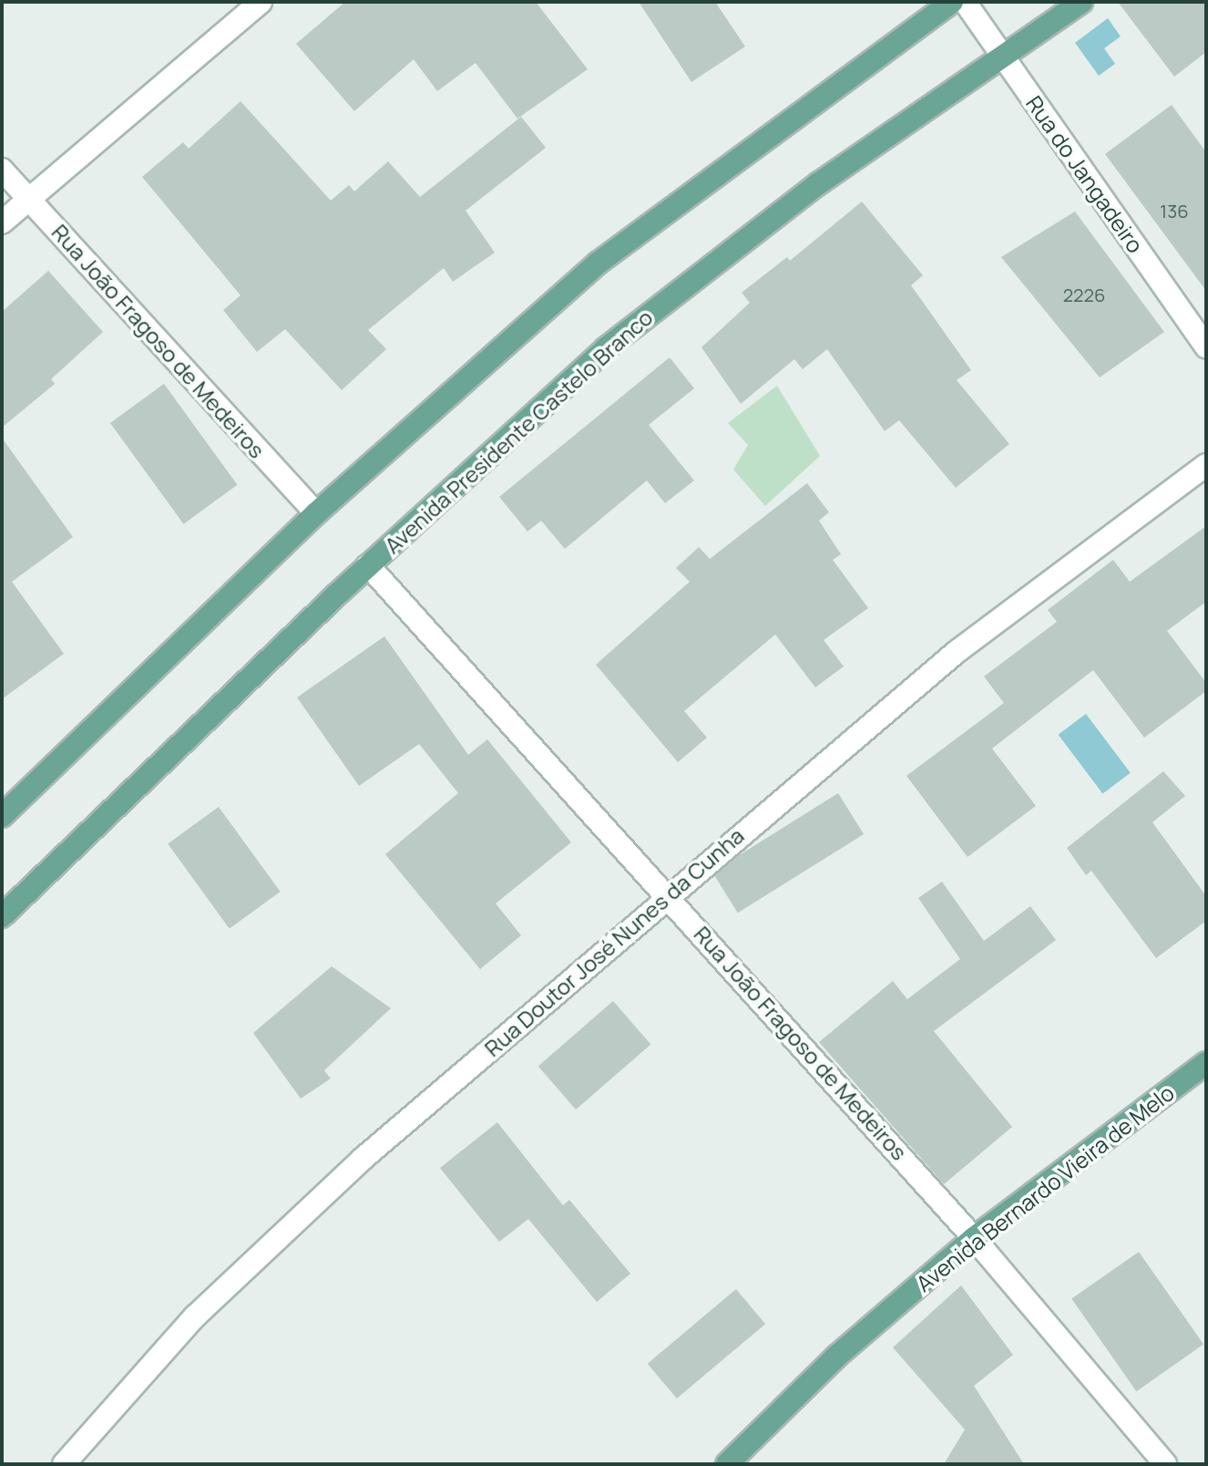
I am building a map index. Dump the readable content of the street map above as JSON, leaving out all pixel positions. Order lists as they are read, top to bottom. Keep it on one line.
{"streets":{"main road":["Avenida Presidente Castelo Branco","Avenida Bernardo Vieira de Melo"],"street":["Rua do Jangadeiro","Rua João Fragoso de Medeiros","Rua Doutor José Nunes da Cunha"]},"crossings":[["Rua do Jangadeiro","Avenida Presidente Castelo Branco"],["Rua João Fragoso de Medeiros","Avenida Presidente Castelo Branco"],["Rua João Fragoso de Medeiros","Rua Doutor José Nunes da Cunha"],["Rua João Fragoso de Medeiros","Avenida Bernardo Vieira de Melo"]],"house_numbers":["136","2226"]}
